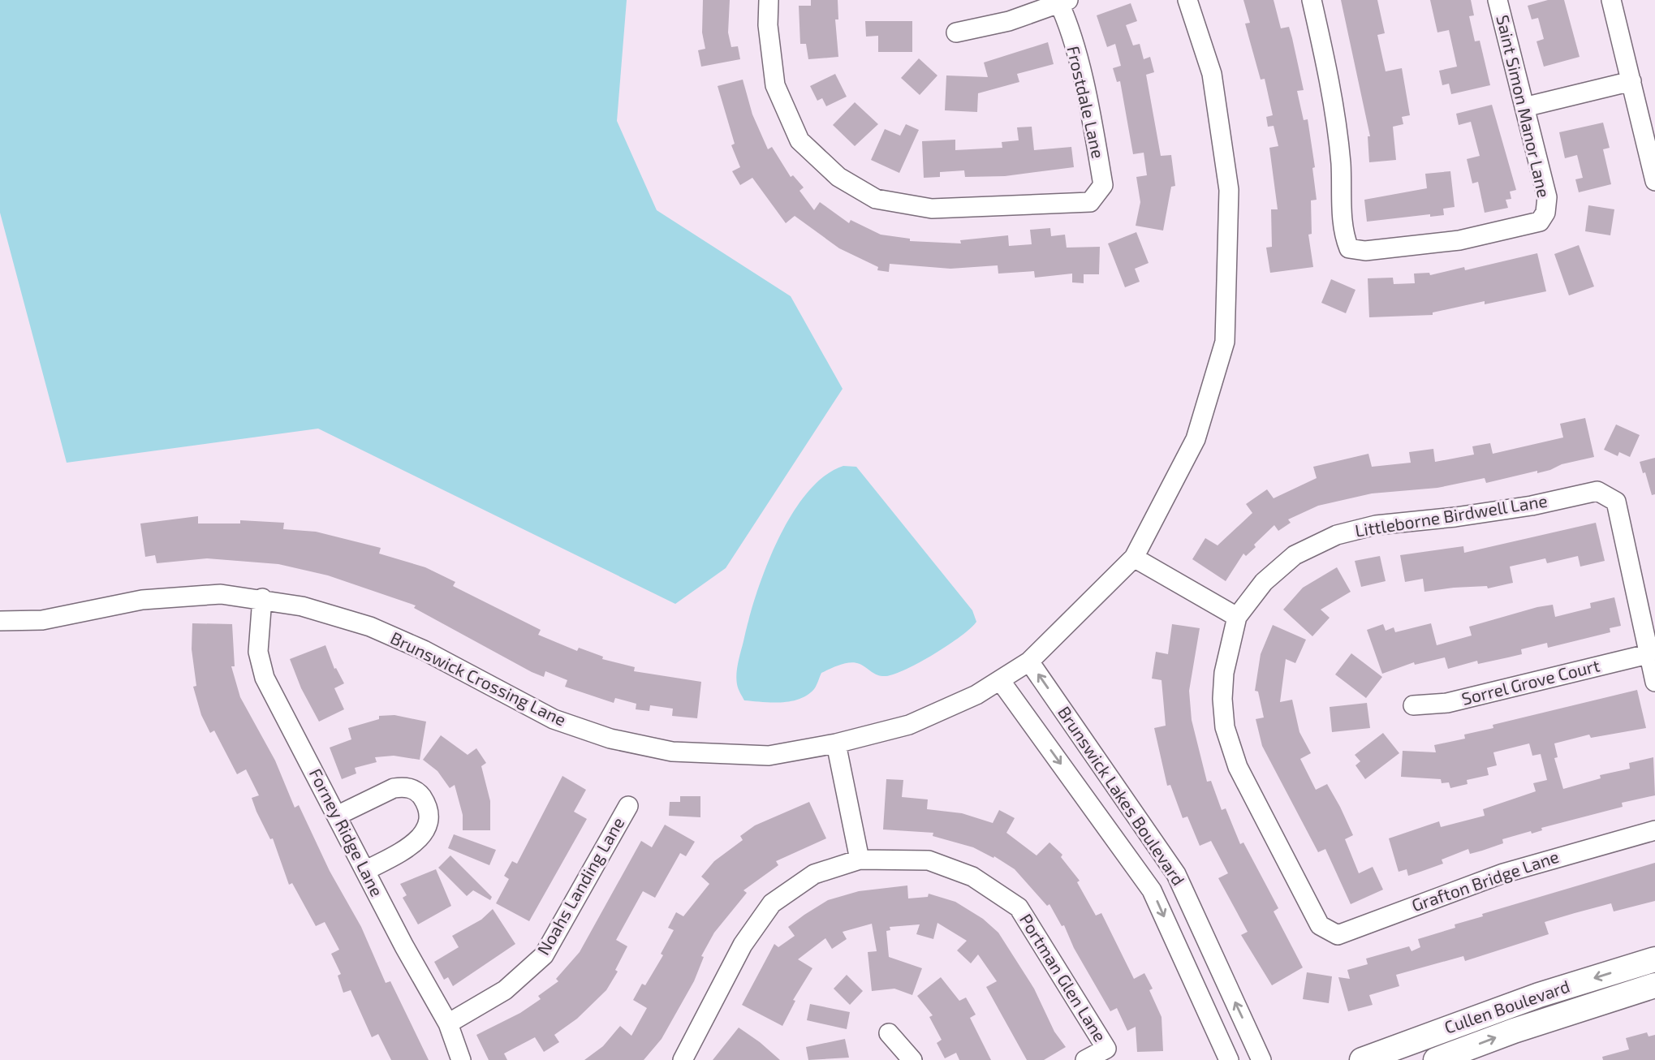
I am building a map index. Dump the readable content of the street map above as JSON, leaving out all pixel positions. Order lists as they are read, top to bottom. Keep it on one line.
{"streets":{"main road":["Cullen Boulevard"],"street":["Frostdale Lane","Saint Simon Manor Lane","Littleborne Birdwell Lane","Brunswick Crossing Lane","Sorrel Grove Court","Brunswick Lakes Boulevard","Forney Ridge Lane","Grafton Bridge Lane","Noahs Landing Lane","Portman Glen Lane"]},"crossings":[["Littleborne Birdwell Lane","Sorrel Grove Court"],["Littleborne Birdwell Lane","Grafton Bridge Lane"],["Brunswick Crossing Lane","Brunswick Lakes Boulevard"],["Brunswick Crossing Lane","Forney Ridge Lane"],["Forney Ridge Lane","Noahs Landing Lane"]]}
